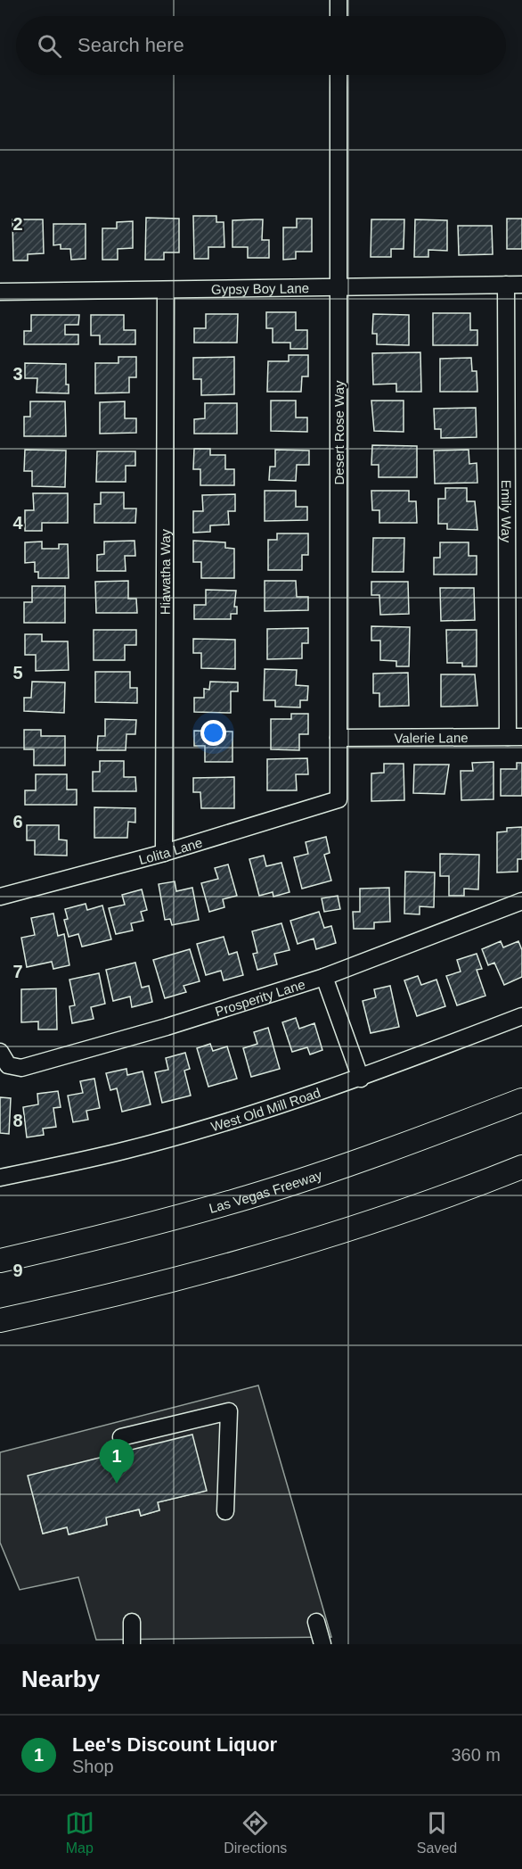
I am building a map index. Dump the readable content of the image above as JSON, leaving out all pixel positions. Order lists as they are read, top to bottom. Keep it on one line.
{"streets":{"highway":["Las Vegas Freeway"],"street":["Gypsy Boy Lane","Desert Rose Way","Emily Way","Hiawatha Way","Valerie Lane","Lolita Lane","Prosperity Lane","West Old Mill Road"]},"crossings":[["Gypsy Boy Lane","Desert Rose Way"],["Gypsy Boy Lane","Emily Way"],["Gypsy Boy Lane","Hiawatha Way"],["Desert Rose Way","Valerie Lane"],["Desert Rose Way","Lolita Lane"],["Emily Way","Valerie Lane"],["Hiawatha Way","Lolita Lane"]],"page":{"search":"Search here","pins":"1","heading":"Nearby","list":[{"mark":"1","name":"Lee's Discount Liquor","note":"Shop","value":"360 m"}],"nav":["Map","Directions","Saved"]},"grid":{"rows":["2","3","4","5","6","7","8","9"]}}
